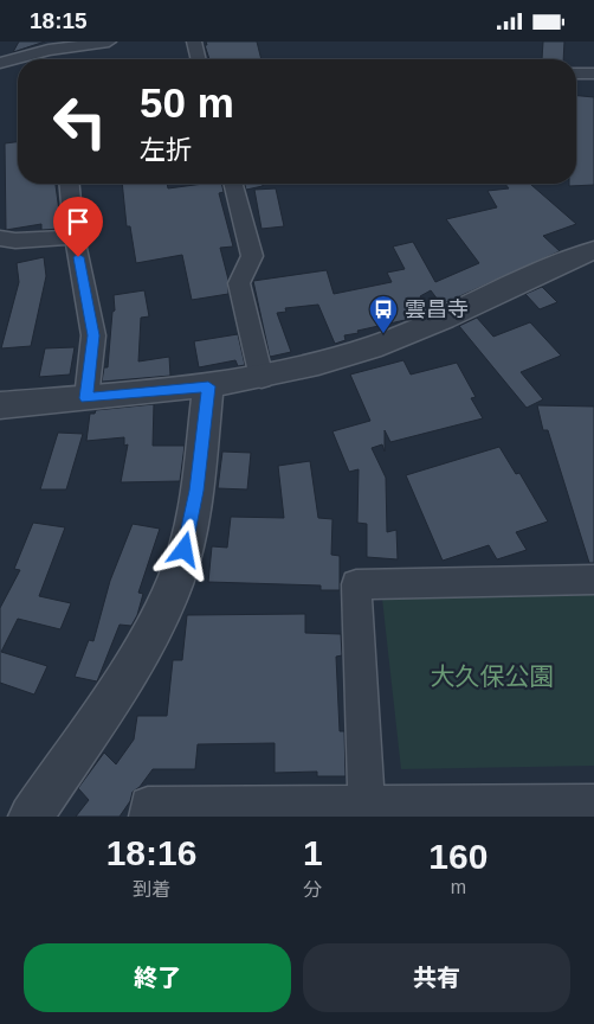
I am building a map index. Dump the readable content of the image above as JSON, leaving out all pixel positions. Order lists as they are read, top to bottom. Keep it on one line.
{"parks":["大久保公園"],"places":{"bus stop":["雲昌寺"]},"page":{"status":"18:15","turn":["50 m","左折"],"eta":["18:16","到着","1","分","160","m"],"buttons":["終了","共有"]}}
